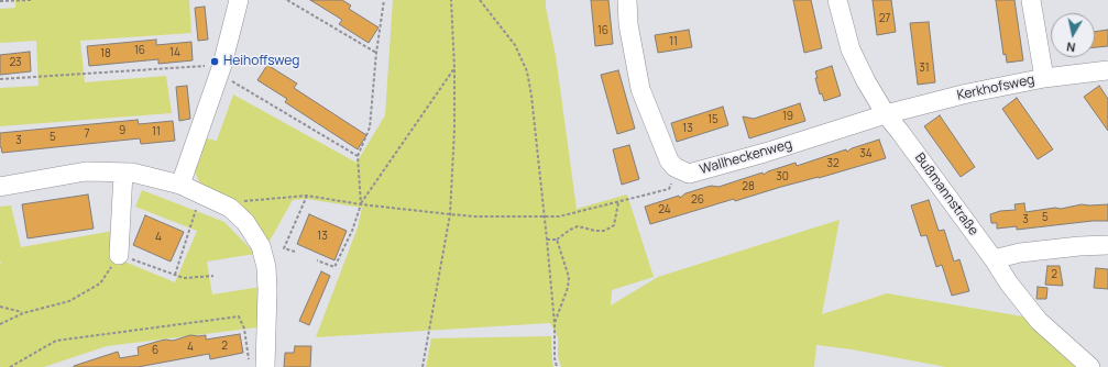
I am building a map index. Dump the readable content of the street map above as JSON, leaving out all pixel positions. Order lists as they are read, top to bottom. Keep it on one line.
{"streets":{"street":["Kerkhofsweg","Wallheckenweg","Bußmannstraße"]},"crossings":[["Kerkhofsweg","Wallheckenweg"],["Kerkhofsweg","Bußmannstraße"],["Wallheckenweg","Bußmannstraße"]],"places":["Heihoffsweg"],"house_numbers":["27","16","11","16","14","18","23","31","19","15","13","9","11","7","5","3","34","32","30","28","26","24","5","3","13","4","2","2","4","6"],"north":"bottom"}
